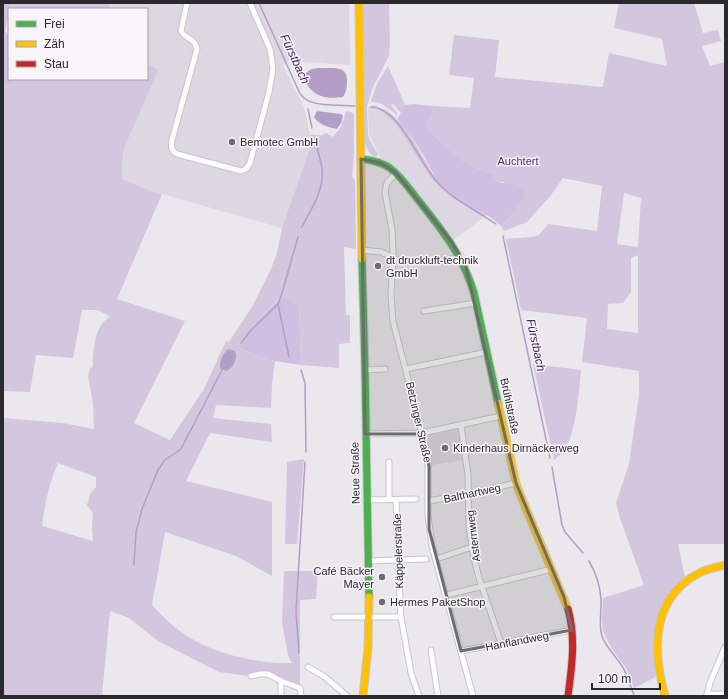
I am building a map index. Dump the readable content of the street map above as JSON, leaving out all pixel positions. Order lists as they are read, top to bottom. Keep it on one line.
{"streets":{"street":["Brühlstraße","Betzinger Straße","Neue Straße","Balthartweg","Asternweg","Käppelerstraße","Hanflandweg"]},"crossings":[["Brühlstraße","Betzinger Straße"],["Brühlstraße","Neue Straße"],["Brühlstraße","Balthartweg"],["Brühlstraße","Hanflandweg"],["Betzinger Straße","Balthartweg"],["Betzinger Straße","Hanflandweg"],["Balthartweg","Asternweg"],["Asternweg","Hanflandweg"]],"water":["Fürstbach"],"parks":["Auchtert"],"places":["Bemotec GmbH","dt druckluft-technik GmbH","Kinderhaus Dirnäckerweg","Café Bäcker Mayer","Hermes PaketShop"],"legend":["Frei","Zäh","Stau"],"scale_bar":"100 m"}
